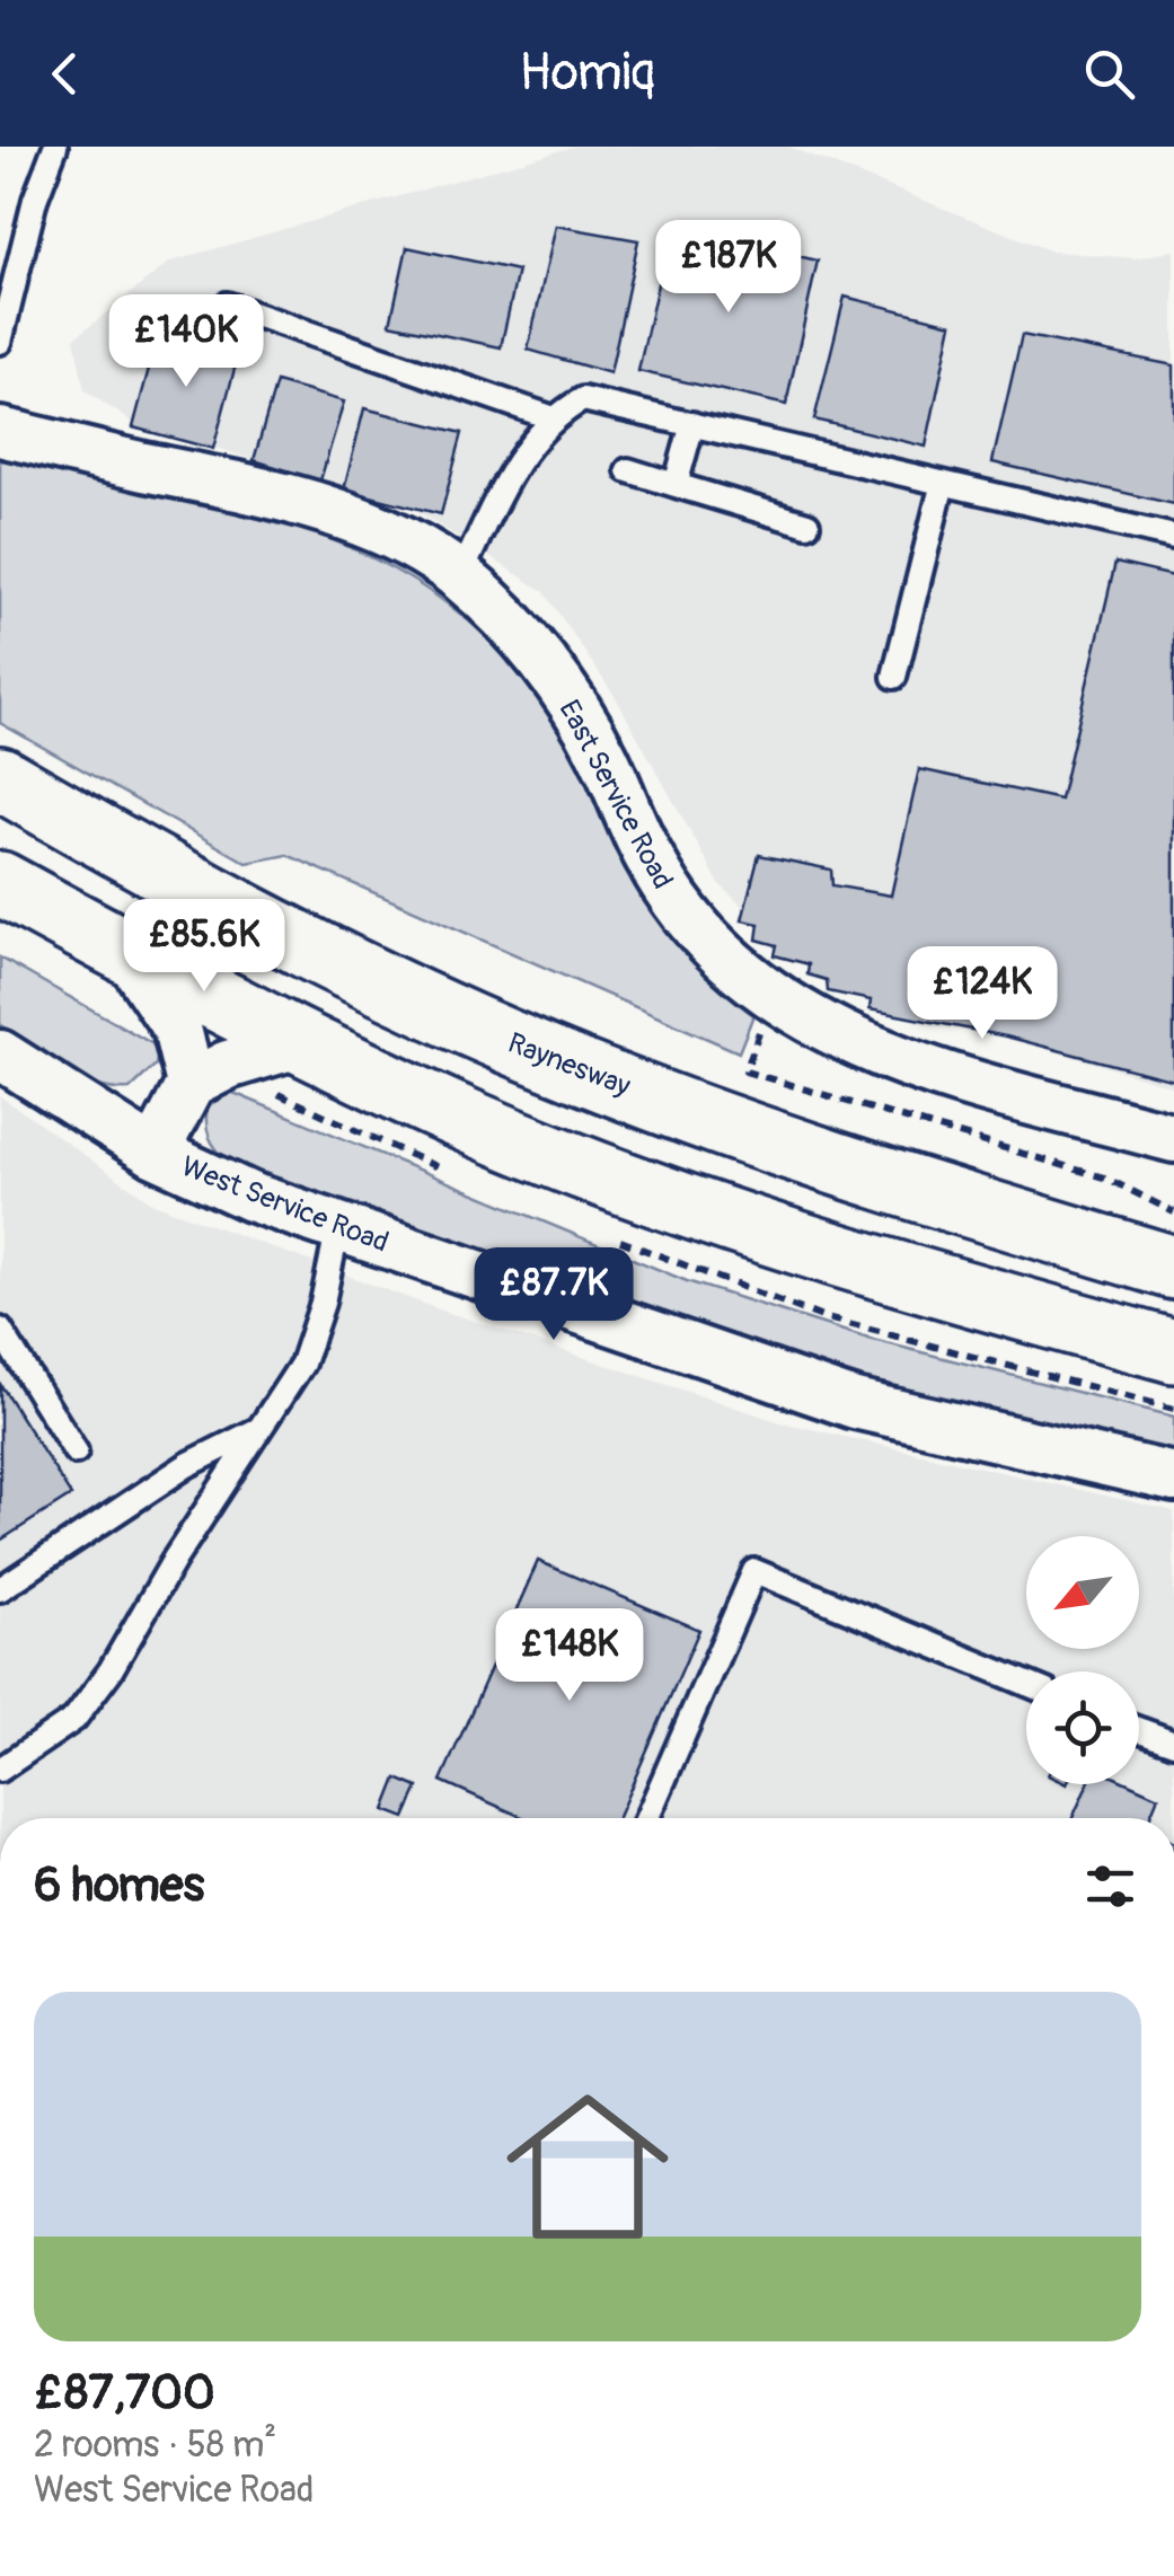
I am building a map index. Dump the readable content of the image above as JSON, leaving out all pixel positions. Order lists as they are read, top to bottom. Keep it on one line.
{"streets":{"highway":["Raynesway"],"street":["East Service Road","West Service Road"]},"north":"bottom left","page":{"header":"Homiq","price":["£187K","£140K","£85.6K","£124K","£87.7K","£148K"],"heading":"6 homes","list":[{"name":"£87,700","note":"2 rooms · 58 m² · West Service Road"}]}}
